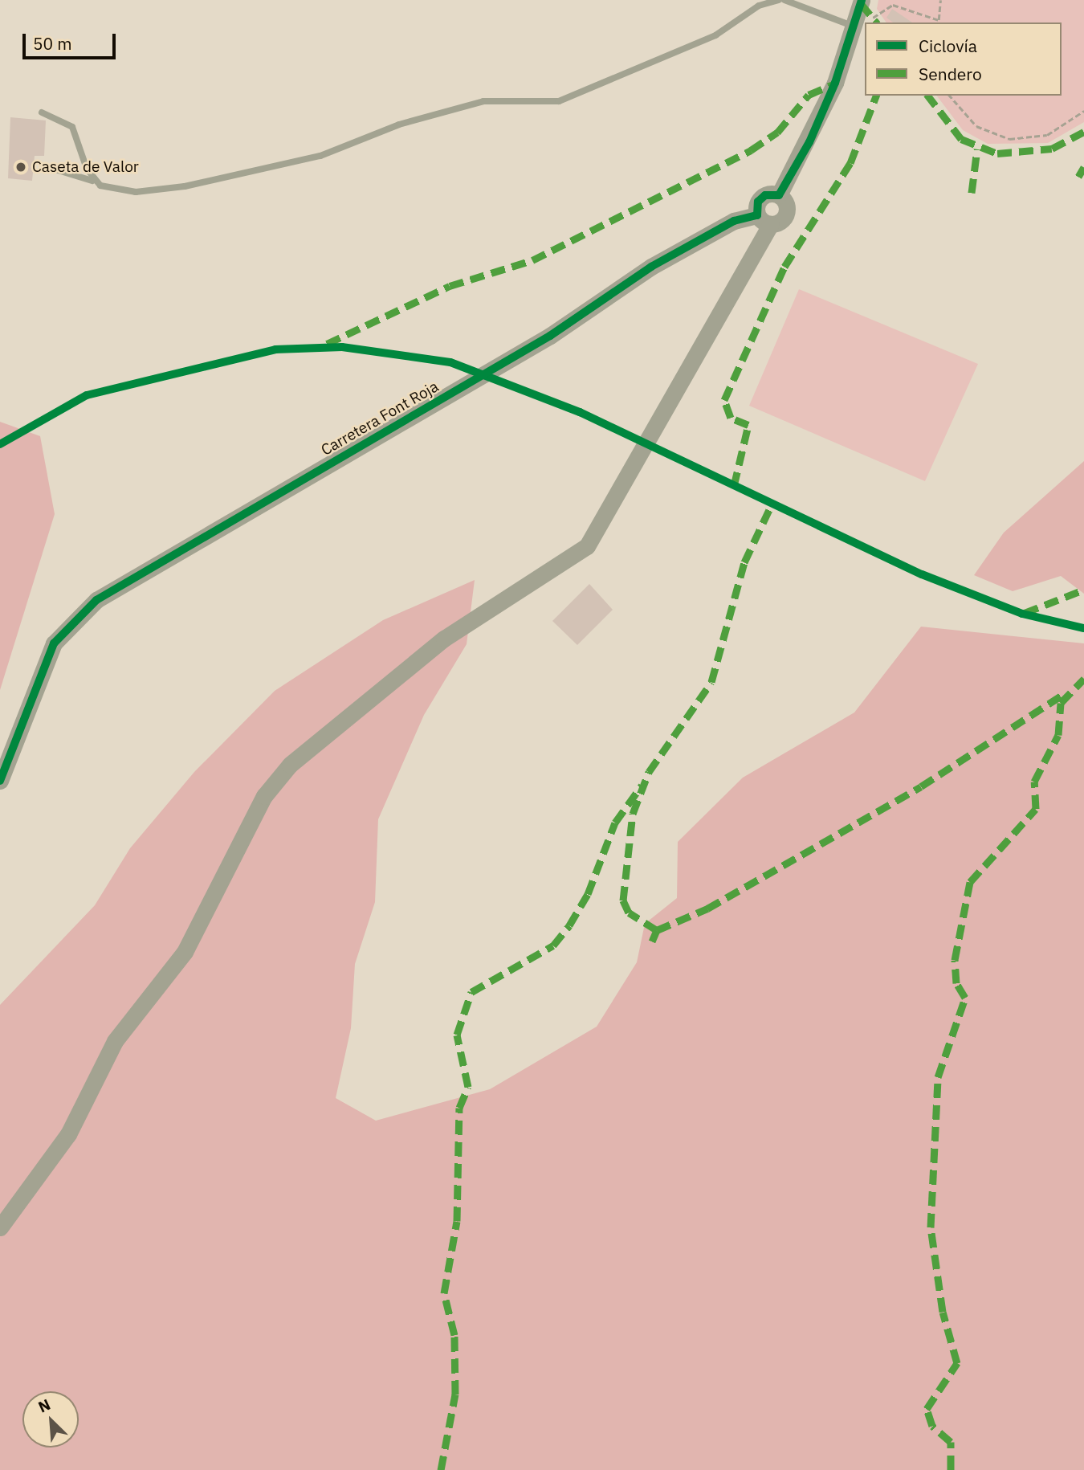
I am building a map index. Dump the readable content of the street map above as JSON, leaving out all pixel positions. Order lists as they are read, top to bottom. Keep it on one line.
{"streets":{"street":["Carretera Font Roja"]},"places":["Caseta de Valor"],"legend":["Ciclovía","Sendero"],"scale_bar":"50 m","north":"top left"}
